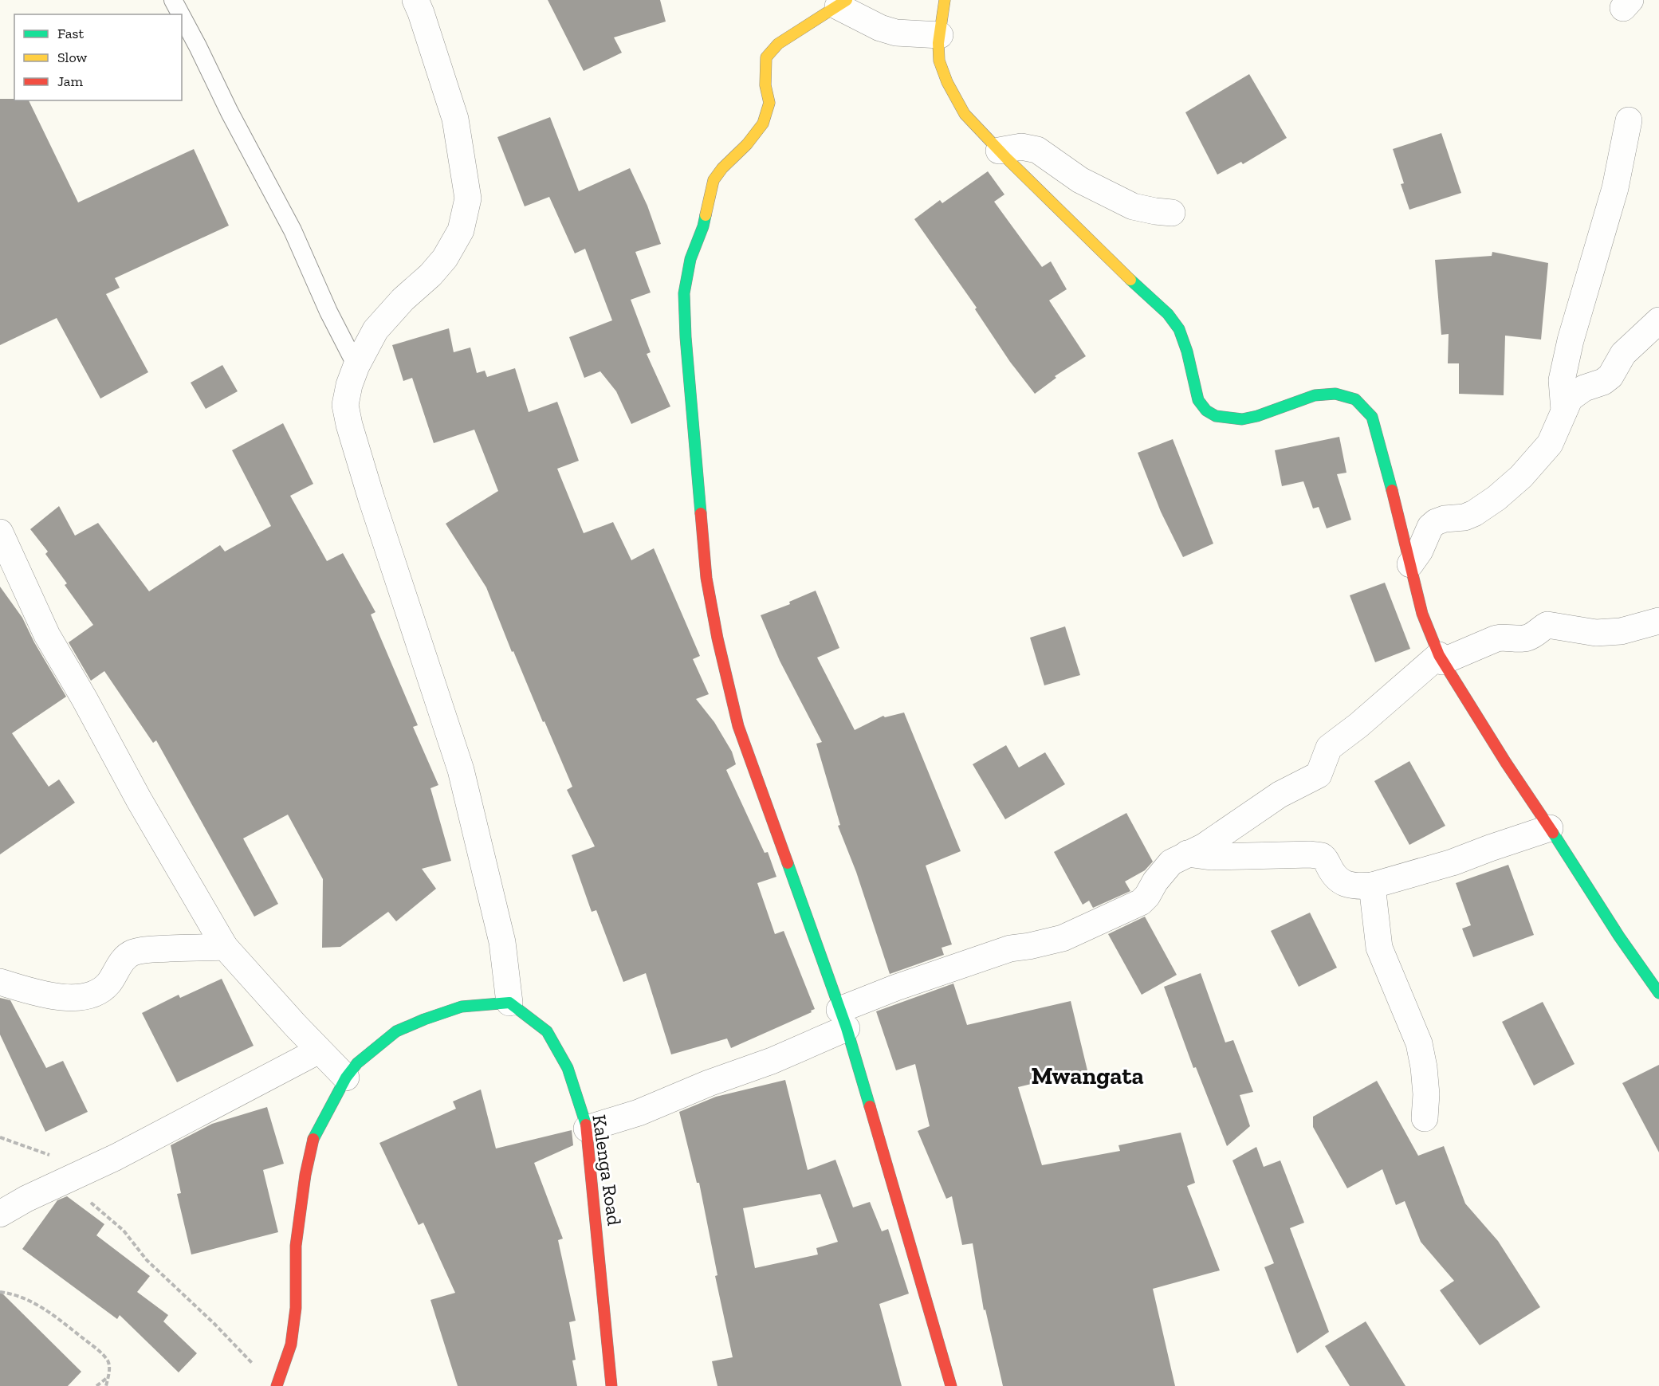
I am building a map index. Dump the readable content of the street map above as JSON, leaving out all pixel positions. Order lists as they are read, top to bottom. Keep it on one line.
{"streets":{"street":["Kalenga Road"]},"districts":["Mwangata"],"legend":["Fast","Slow","Jam"]}
